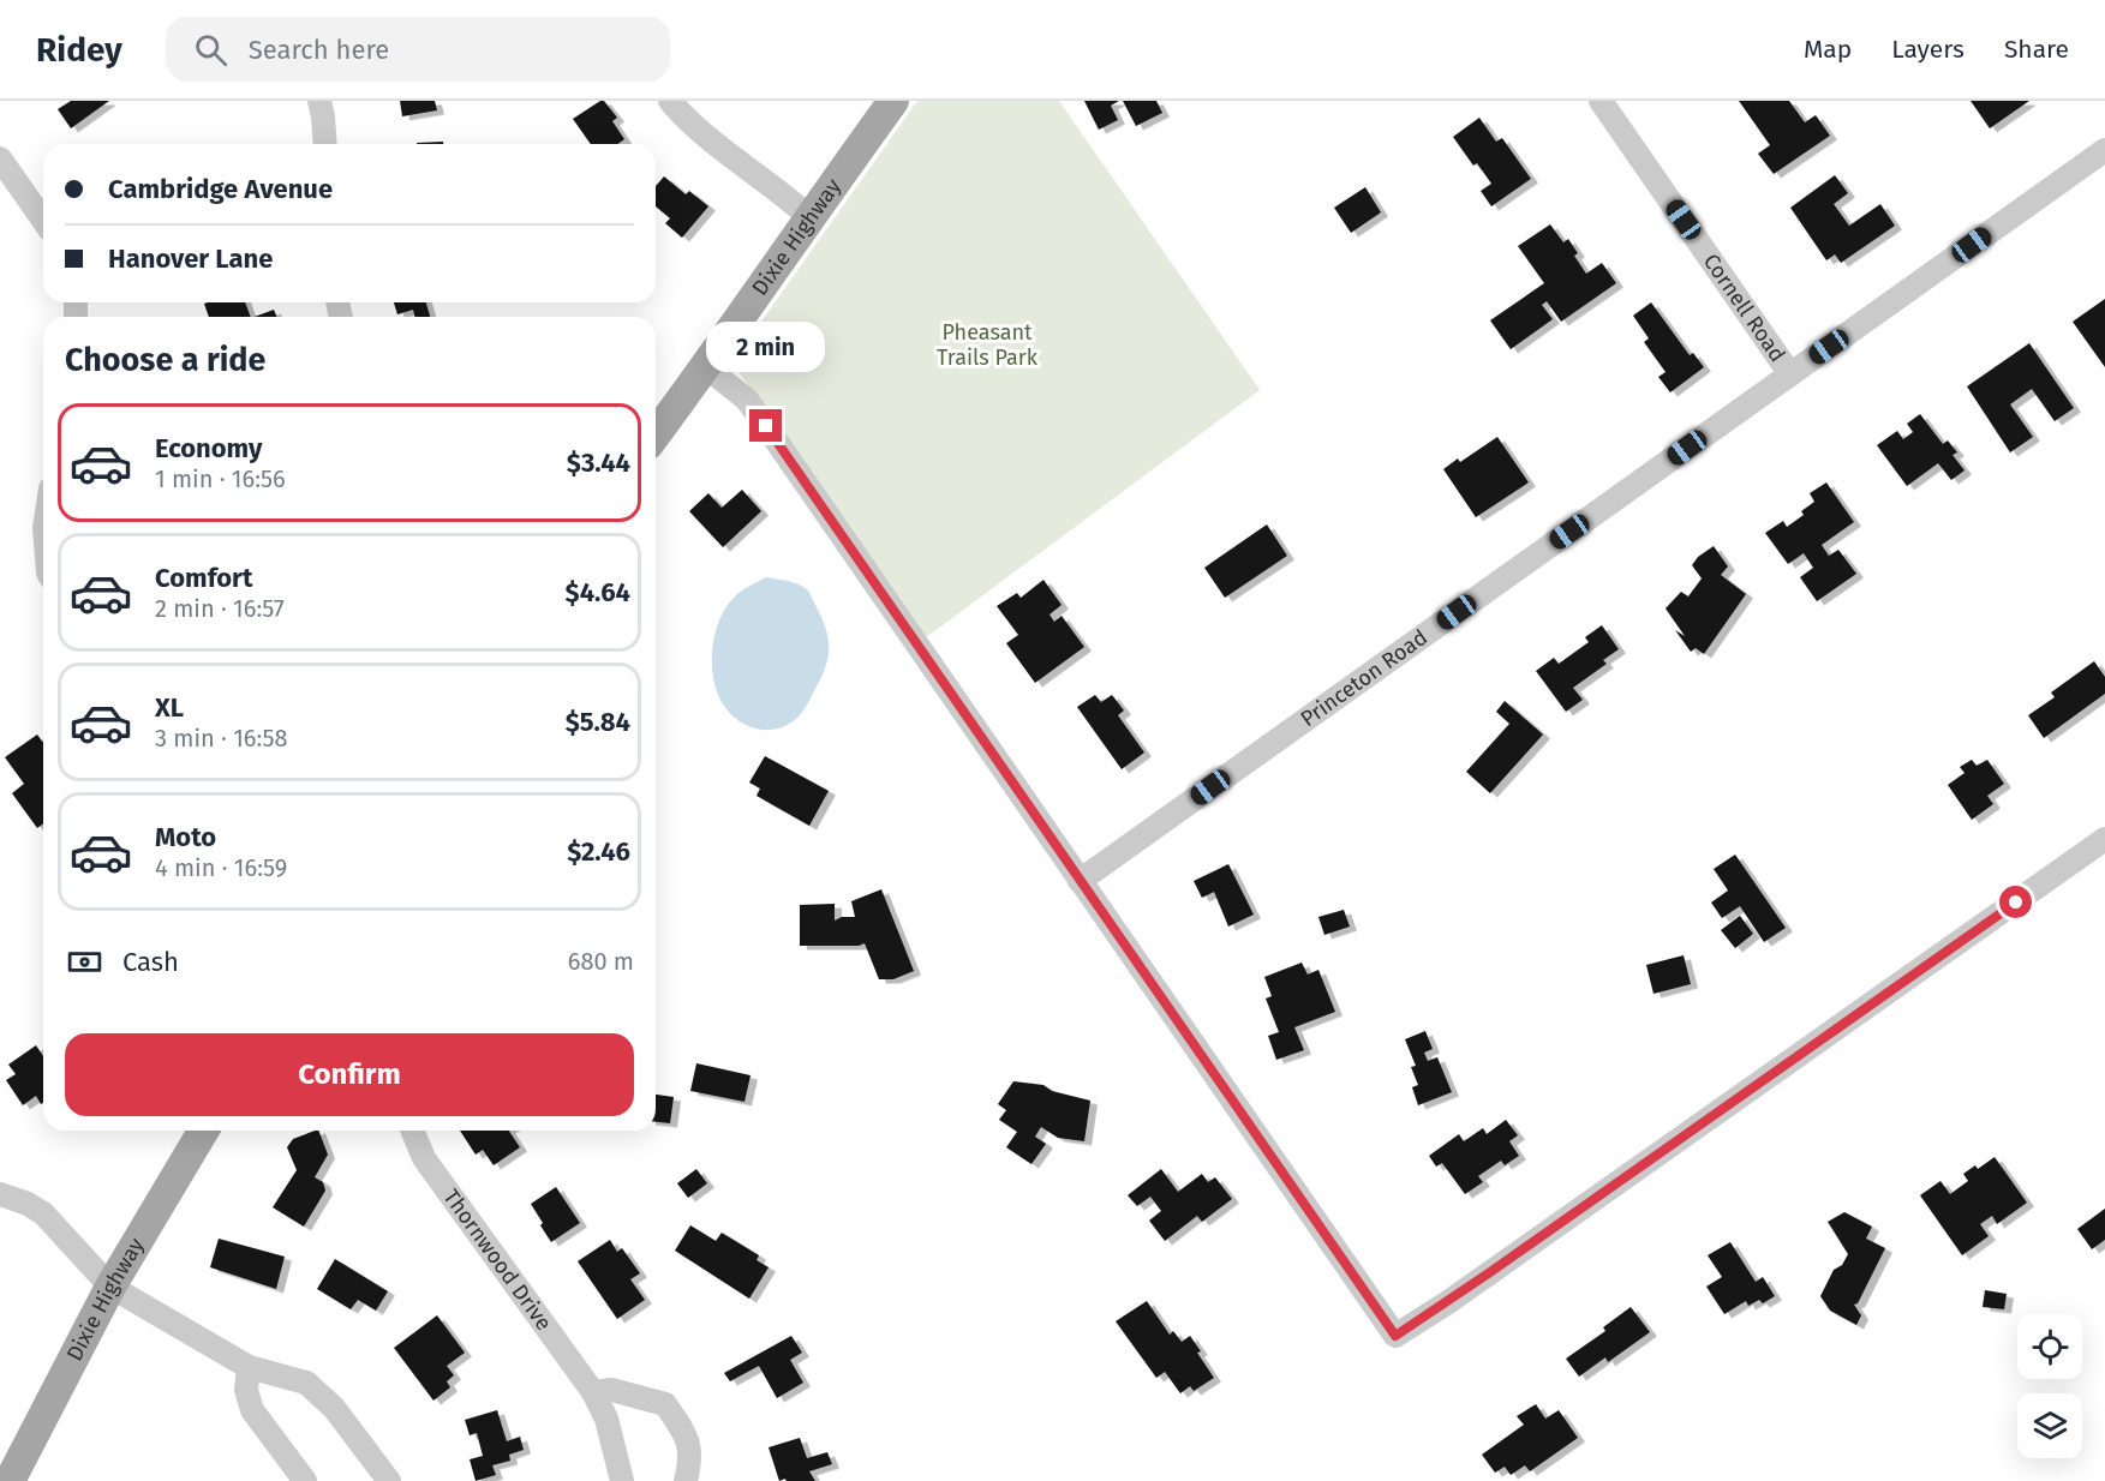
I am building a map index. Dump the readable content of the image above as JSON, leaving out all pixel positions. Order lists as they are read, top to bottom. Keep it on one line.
{"streets":{"main road":["Dixie Highway"],"street":["Cornell Road","Princeton Road","Thornwood Drive"]},"crossings":[["Cornell Road","Princeton Road"]],"parks":["Pheasant Trails Park"],"page":{"header":"Ridey","search":"Search here","nav":["Map","Layers","Share"],"banner":["Cambridge Avenue","Hanover Lane"],"heading":"Choose a ride","bubble":"2 min","list":[{"name":"Economy","note":"1 min · 16:56","value":"$3.44"},{"name":"Comfort","note":"2 min · 16:57","value":"$4.64"},{"name":"XL","note":"3 min · 16:58","value":"$5.84"},{"name":"Moto","note":"4 min · 16:59","value":"$2.46"}],"pay":["Cash","680 m"],"buttons":"Confirm"}}
